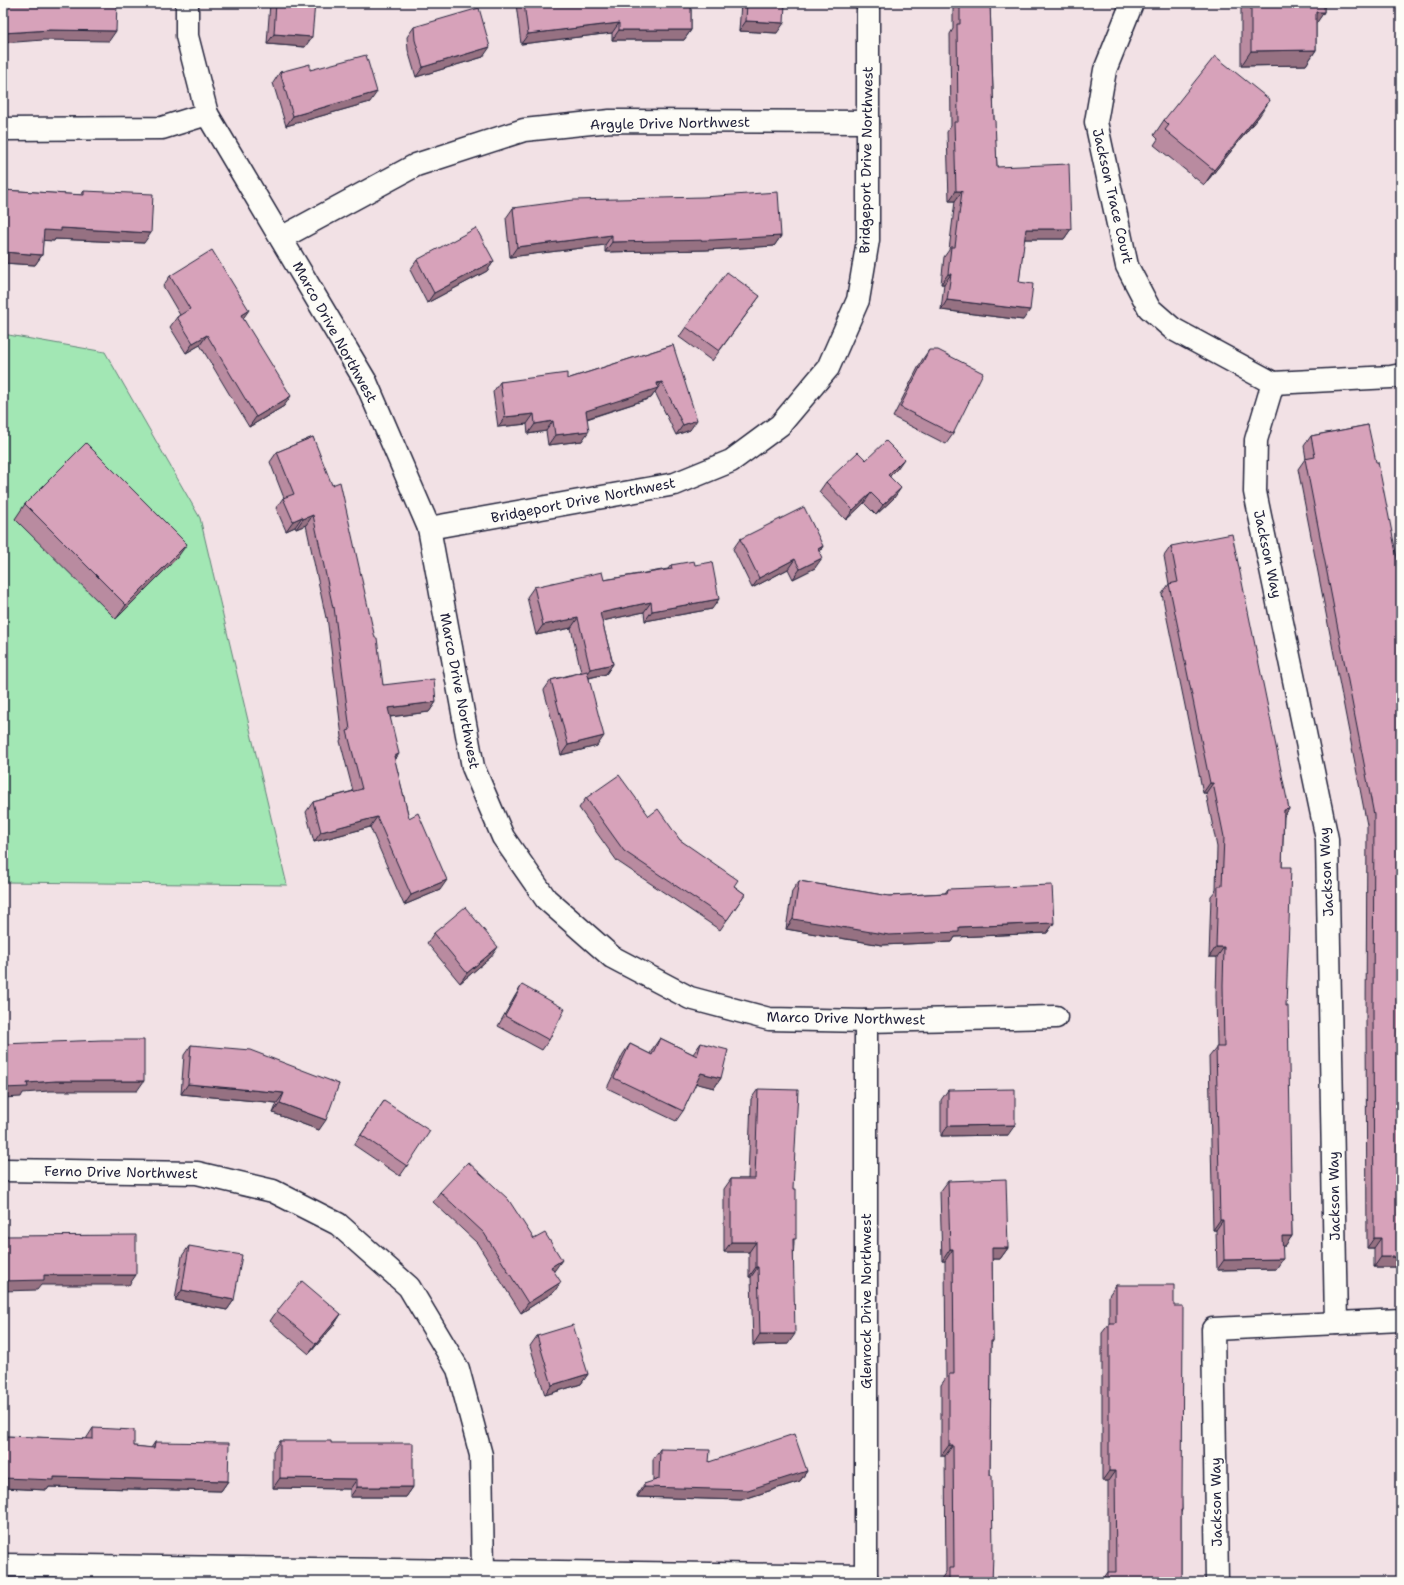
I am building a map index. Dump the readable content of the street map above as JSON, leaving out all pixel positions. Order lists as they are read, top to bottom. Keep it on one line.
{"streets":{"street":["Argyle Drive Northwest","Bridgeport Drive Northwest","Jackson Trace Court","Marco Drive Northwest","Jackson Way","Ferno Drive Northwest","Glenrock Drive Northwest"]},"crossings":[["Argyle Drive Northwest","Bridgeport Drive Northwest"],["Argyle Drive Northwest","Marco Drive Northwest"],["Bridgeport Drive Northwest","Marco Drive Northwest"],["Jackson Trace Court","Jackson Way"],["Marco Drive Northwest","Glenrock Drive Northwest"]]}
